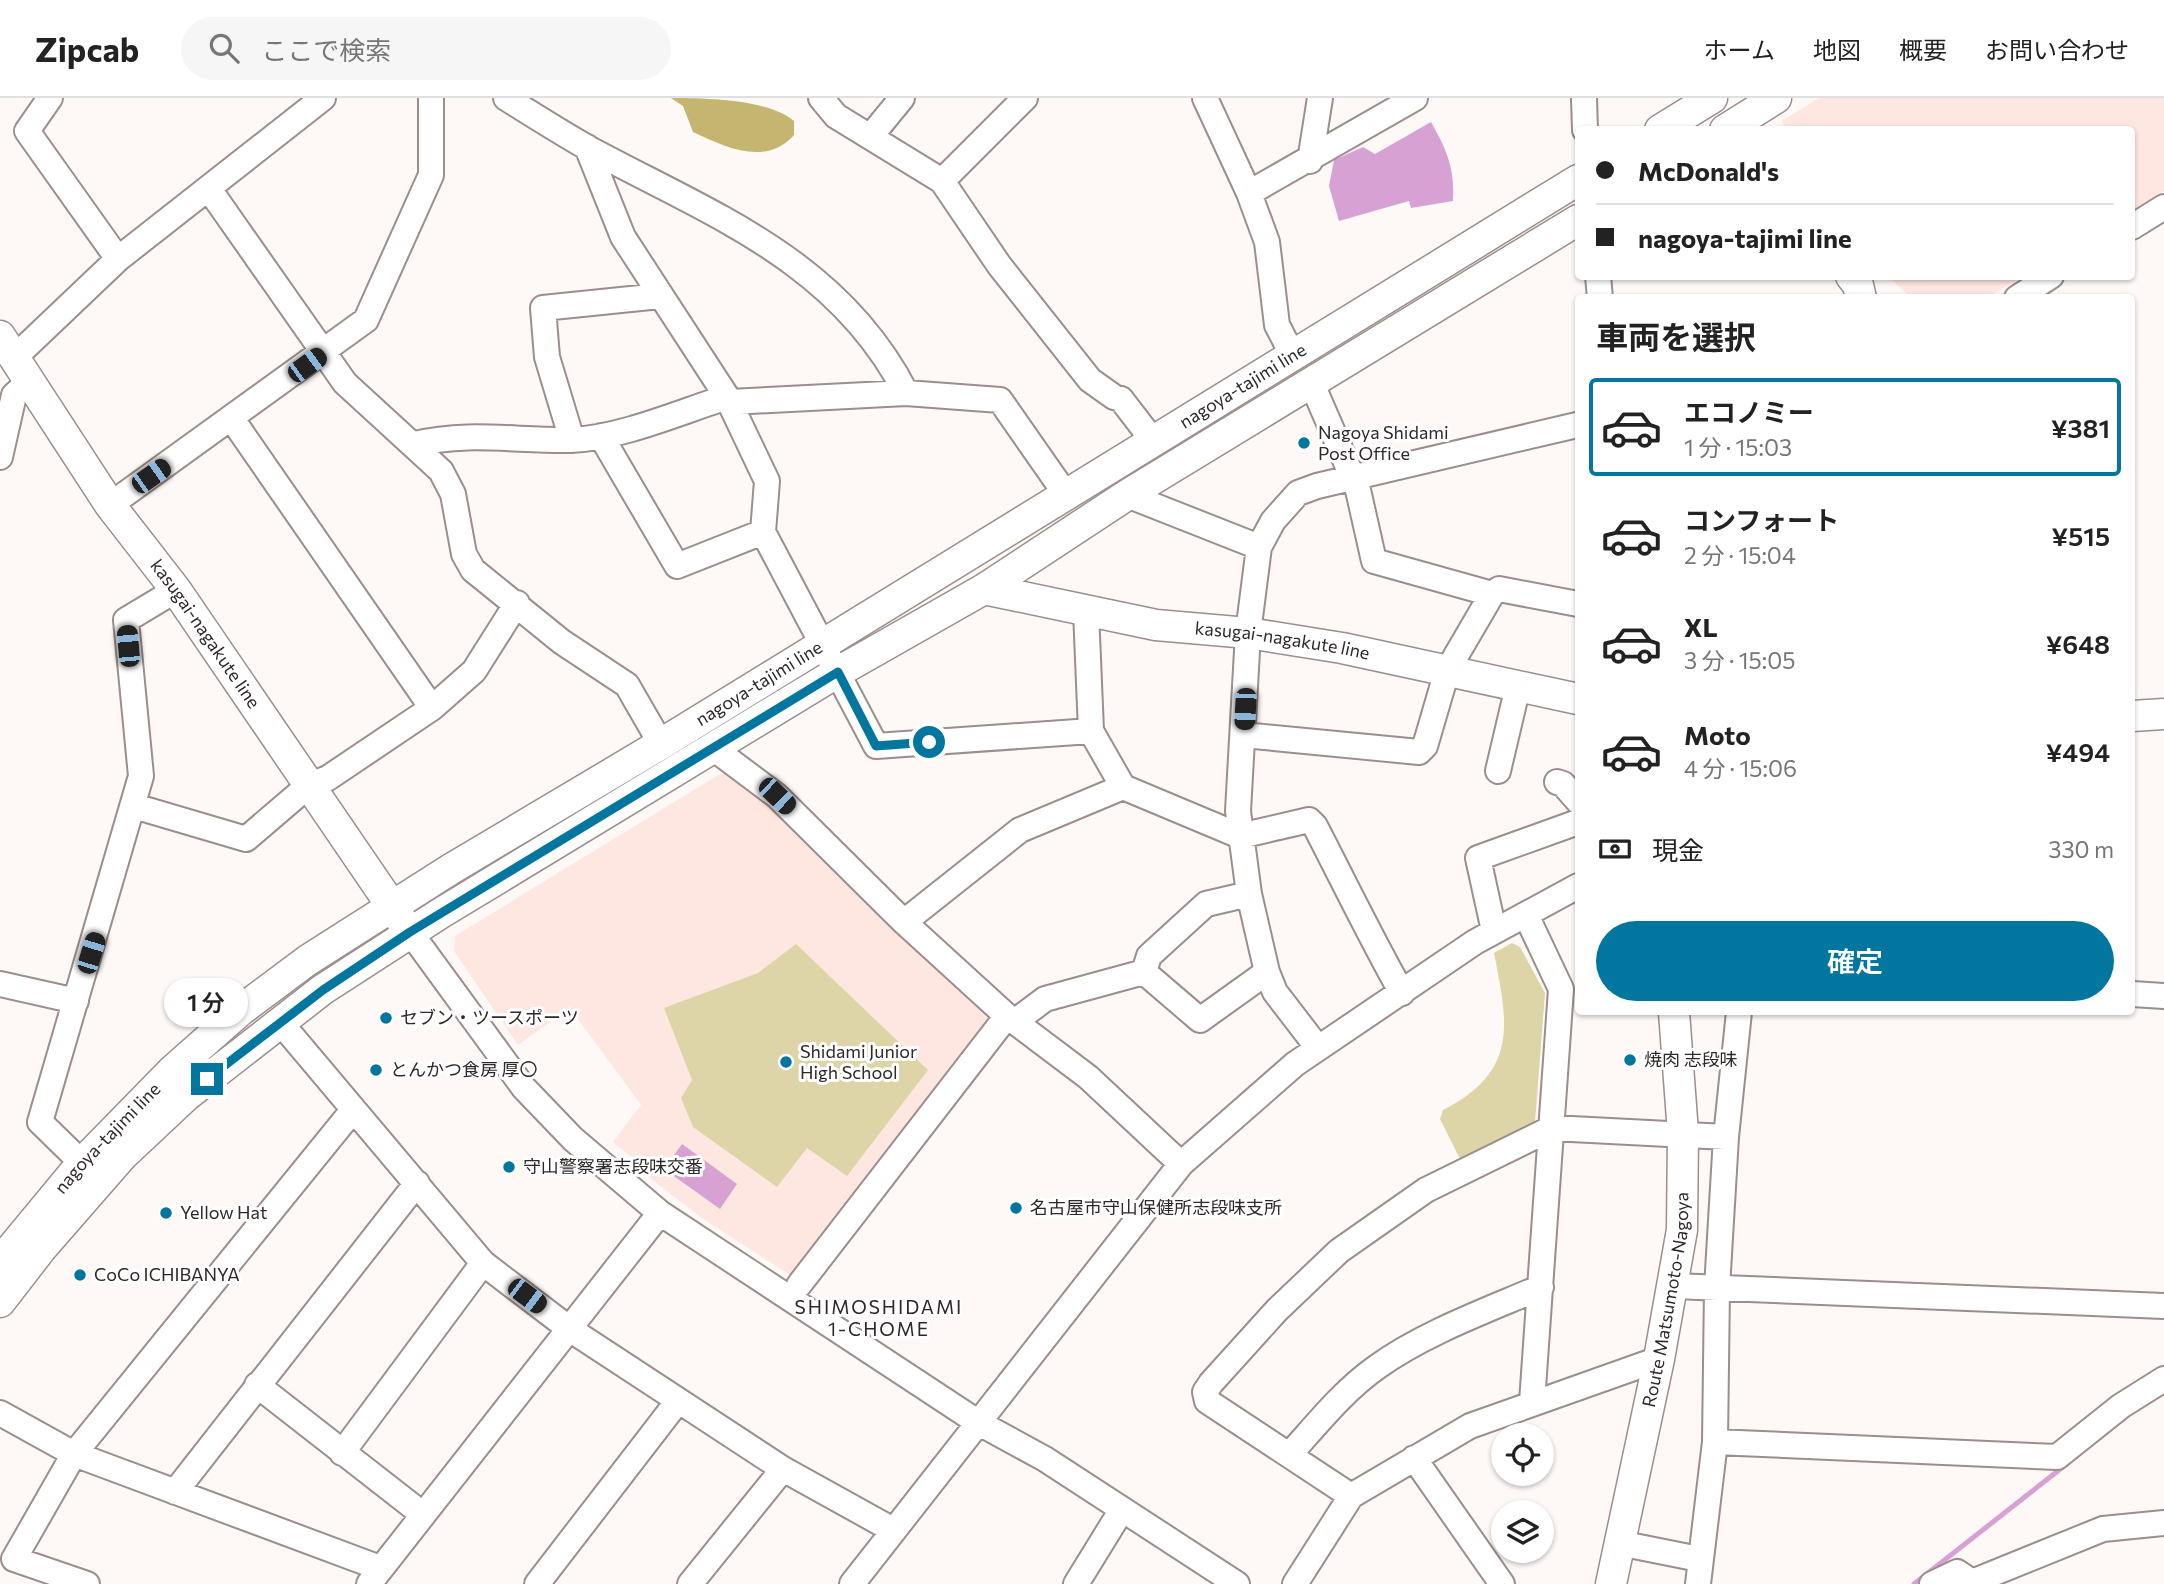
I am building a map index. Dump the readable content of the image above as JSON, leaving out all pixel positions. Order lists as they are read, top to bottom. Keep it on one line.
{"streets":{"main road":["nagoya-tajimi line","kasugai-nagakute line","Route Matsumoto-Nagoya"]},"crossings":[["nagoya-tajimi line","kasugai-nagakute line"]],"districts":["SHIMOSHIDAMI 1-CHOME"],"places":["Nagoya Shidami Post Office","セブン・ツースポーツ","焼肉 志段味","Shidami Junior High School","とんかつ食房 厚〇","守山警察署志段味交番","名古屋市守山保健所志段味支所","Yellow Hat","CoCo ICHIBANYA"],"page":{"header":"Zipcab","search":"ここで検索","nav":["ホーム","地図","概要","お問い合わせ"],"banner":["McDonald's","nagoya-tajimi line"],"heading":"車両を選択","list":[{"name":"エコノミー","note":"1 分 · 15:03","value":"¥381"},{"name":"コンフォート","note":"2 分 · 15:04","value":"¥515"},{"name":"XL","note":"3 分 · 15:05","value":"¥648"},{"name":"Moto","note":"4 分 · 15:06","value":"¥494"}],"pay":["現金","330 m"],"buttons":"確定","bubble":"1 分"}}
